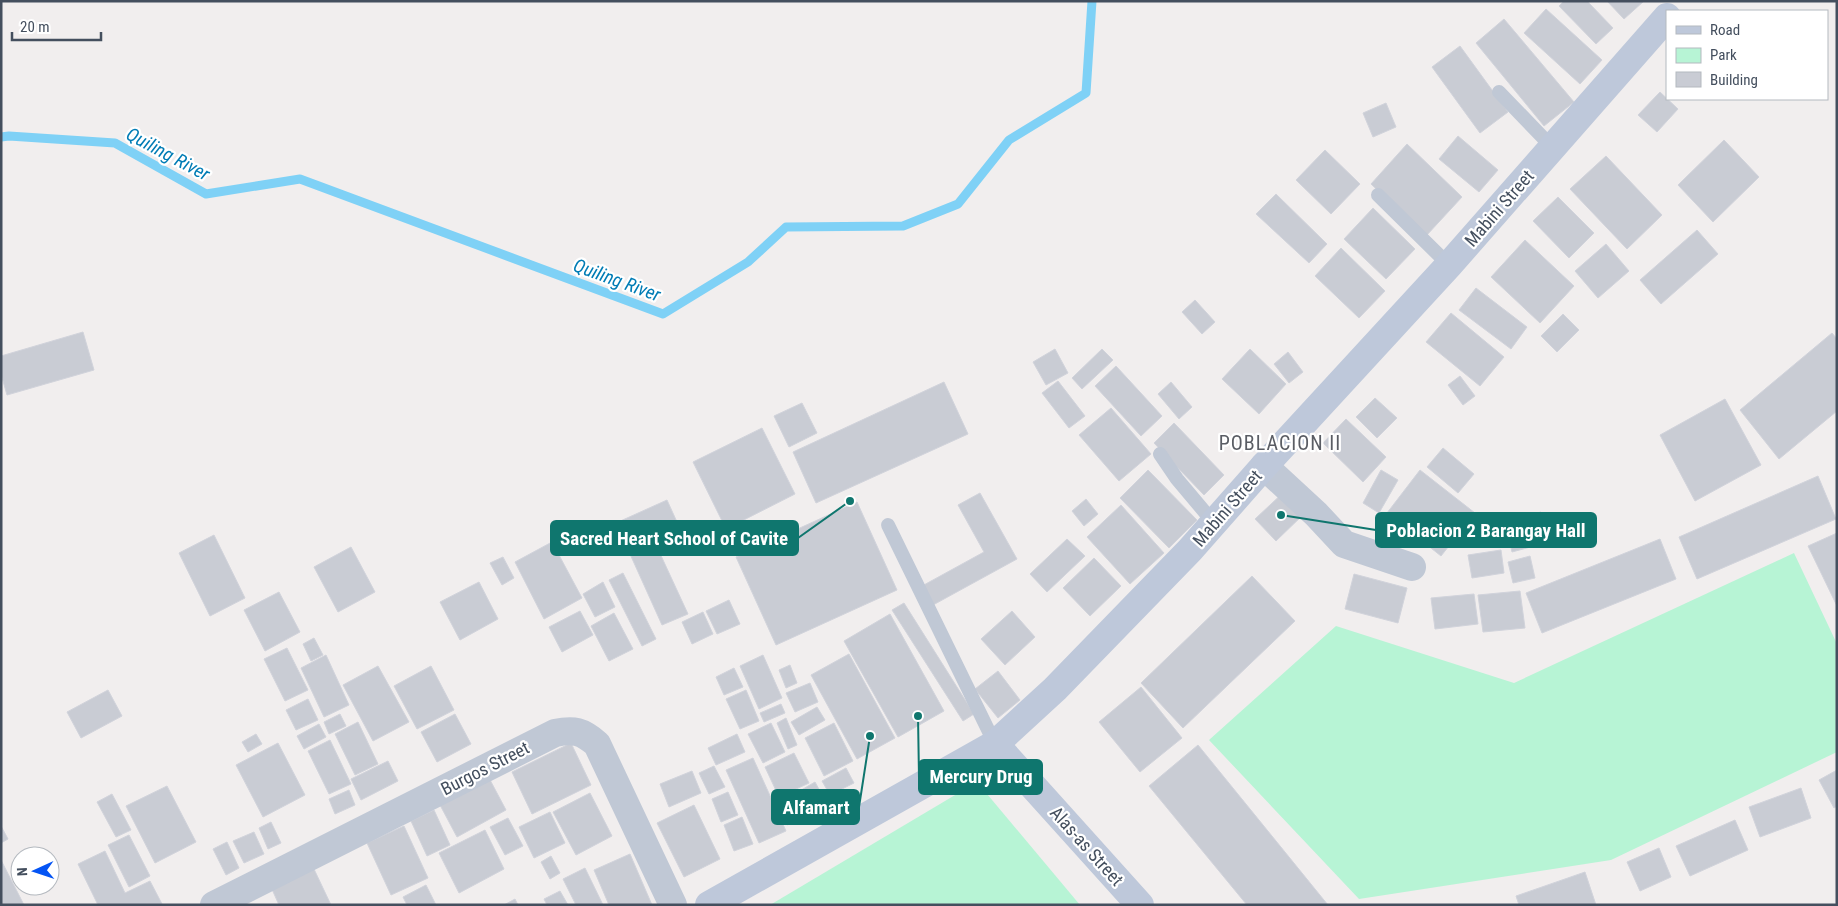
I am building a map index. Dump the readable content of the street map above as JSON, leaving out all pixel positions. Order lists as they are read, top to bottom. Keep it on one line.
{"streets":{"main road":["Mabini Street","Alas-as Street"],"street":["Burgos Street"]},"crossings":[["Mabini Street","Alas-as Street"]],"districts":["POBLACION II"],"water":["Quiling River"],"places":["Sacred Heart School of Cavite","Poblacion 2 Barangay Hall","Mercury Drug","Alfamart"],"legend":["Road","Park","Building"],"scale_bar":"20 m","north":"left"}
